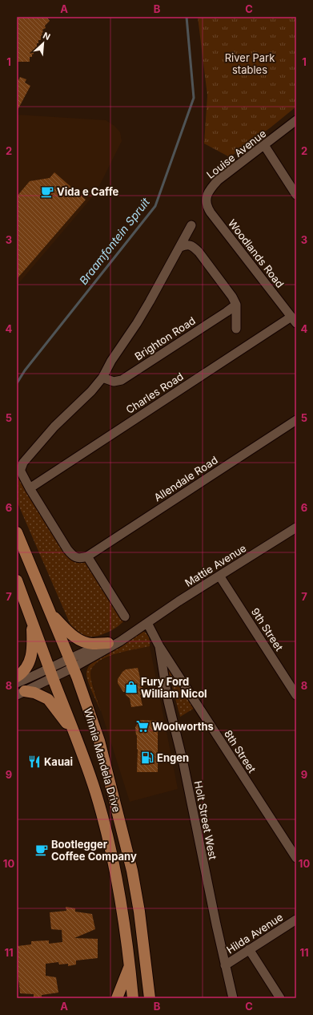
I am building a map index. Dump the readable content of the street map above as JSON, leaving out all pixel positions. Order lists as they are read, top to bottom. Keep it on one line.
{"streets":{"main road":["Winnie Mandela Drive"],"street":["Louise Avenue","Woodlands Road","Brighton Road","Charles Road","Allendale Road","Mattie Avenue","9th Street","8th Street","Holt Street West","Hilda Avenue"]},"crossings":[["Louise Avenue","Woodlands Road"],["Woodlands Road","Charles Road"],["Brighton Road","Charles Road"],["Mattie Avenue","9th Street"],["Mattie Avenue","8th Street"],["Mattie Avenue","Winnie Mandela Drive"],["8th Street","Holt Street West"],["Holt Street West","Hilda Avenue"]],"water":["Braamfontein Spruit"],"parks":["River Park stables"],"places":{"cafe":["Vida e Caffe","Bootlegger Coffee Company"],"shop":["Fury Ford William Nicol"],"supermarket":["Woolworths"],"fuel station":["Engen"],"restaurant":["Kauai"]},"north":"top right","grid":{"columns":["A","B","C"],"rows":["1","2","3","4","5","6","7","8","9","10","11"]}}
